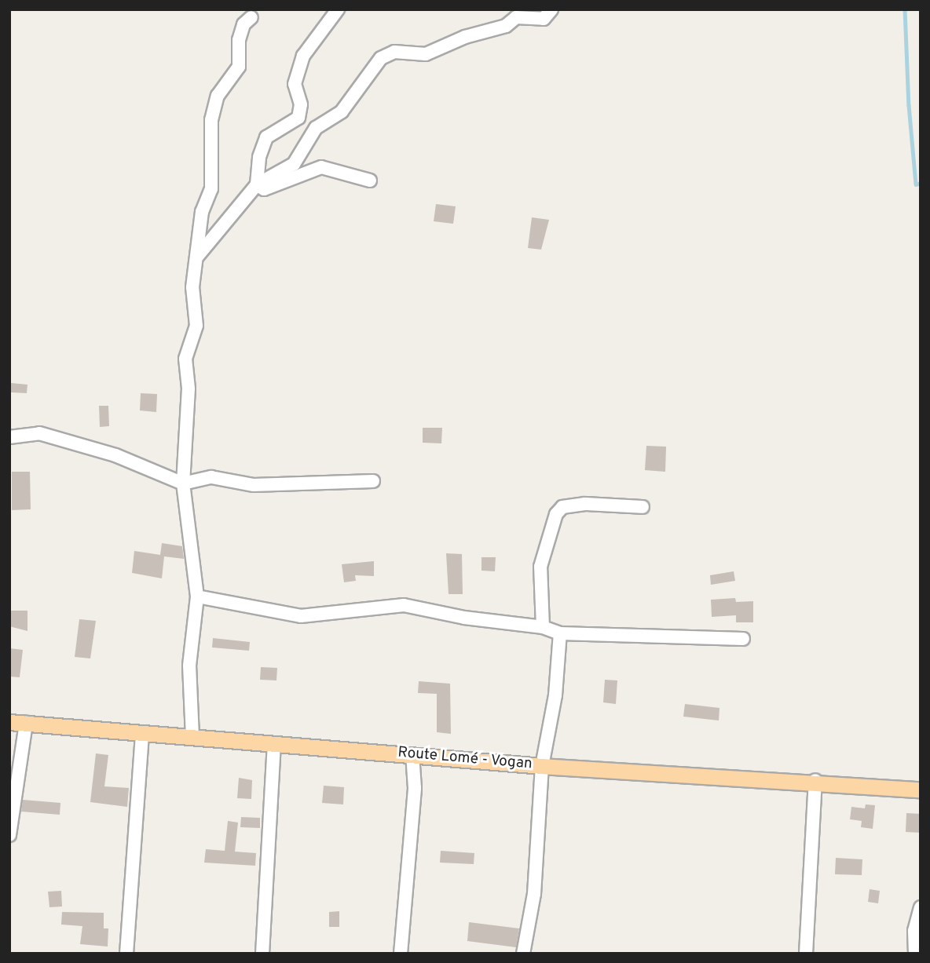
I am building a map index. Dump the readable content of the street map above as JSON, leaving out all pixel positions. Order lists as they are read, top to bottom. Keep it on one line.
{"streets":{"main road":["Route Lomé - Vogan"]}}
